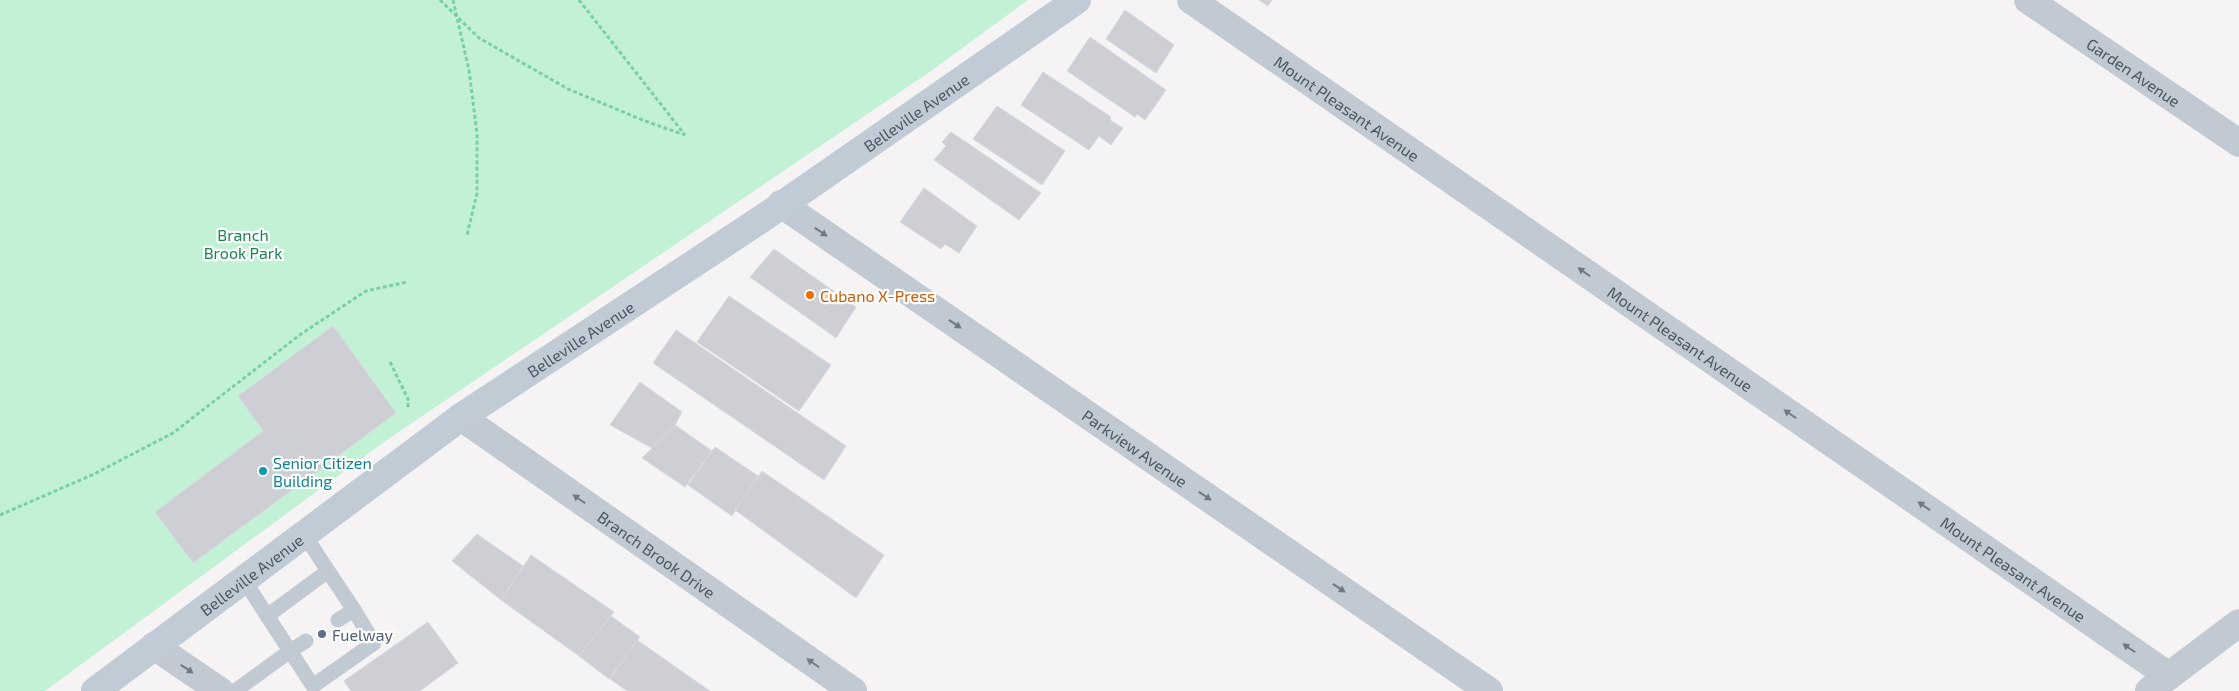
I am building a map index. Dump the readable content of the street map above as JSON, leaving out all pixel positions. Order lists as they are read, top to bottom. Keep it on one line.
{"streets":{"main road":["Belleville Avenue"],"street":["Garden Avenue","Mount Pleasant Avenue","Parkview Avenue","Branch Brook Drive"]},"crossings":[["Belleville Avenue","Parkview Avenue"],["Belleville Avenue","Branch Brook Drive"]],"one_way":["Mount Pleasant Avenue","Parkview Avenue","Branch Brook Drive"],"parks":["Branch Brook Park"],"places":["Cubano X-Press","Senior Citizen Building","Fuelway"]}
